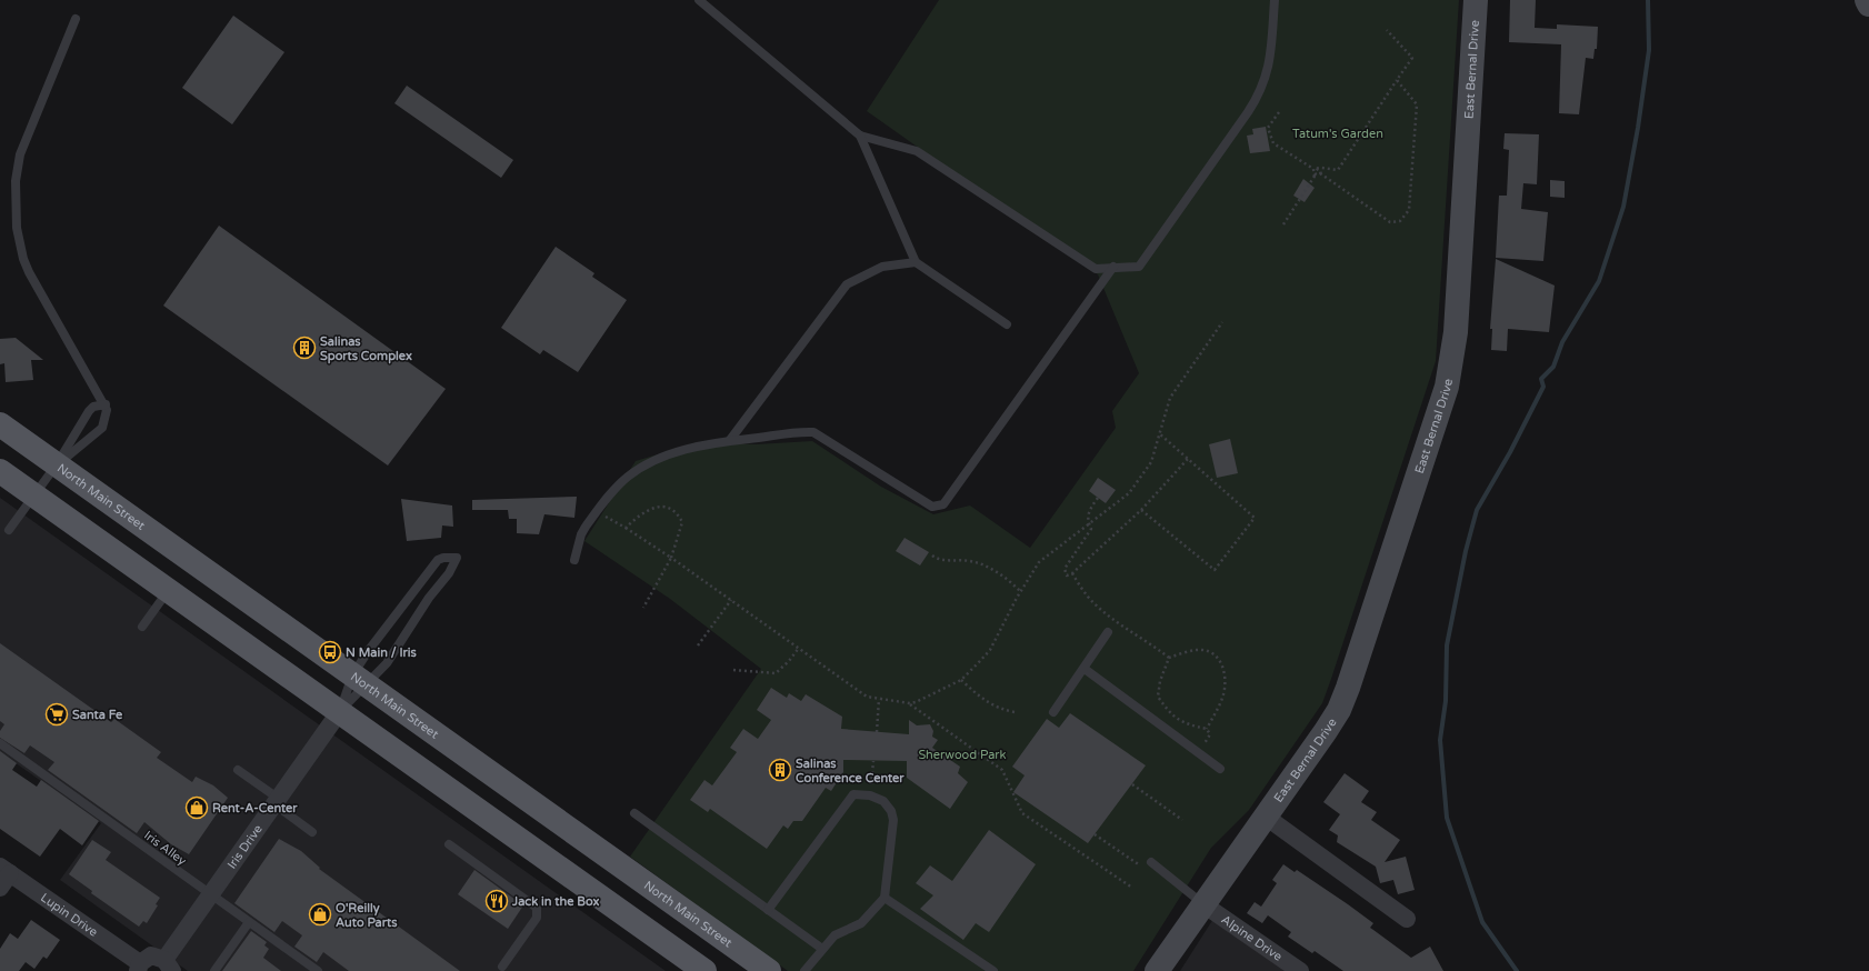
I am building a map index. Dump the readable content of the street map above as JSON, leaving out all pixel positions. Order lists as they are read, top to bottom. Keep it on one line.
{"streets":{"main road":["East Bernal Drive","North Main Street"],"street":["Iris Drive","Lupin Drive","Alpine Drive"],"lane":["Iris Alley"]},"crossings":[["East Bernal Drive","Alpine Drive"],["Iris Drive","Iris Alley"]],"parks":["Tatum's Garden","Sherwood Park"],"places":{"building":["Salinas Sports Complex","Salinas Conference Center"],"bus stop":["N Main / Iris"],"supermarket":["Santa Fe"],"shop":["Rent-A-Center","O'Reilly Auto Parts"],"restaurant":["Jack in the Box"]}}
